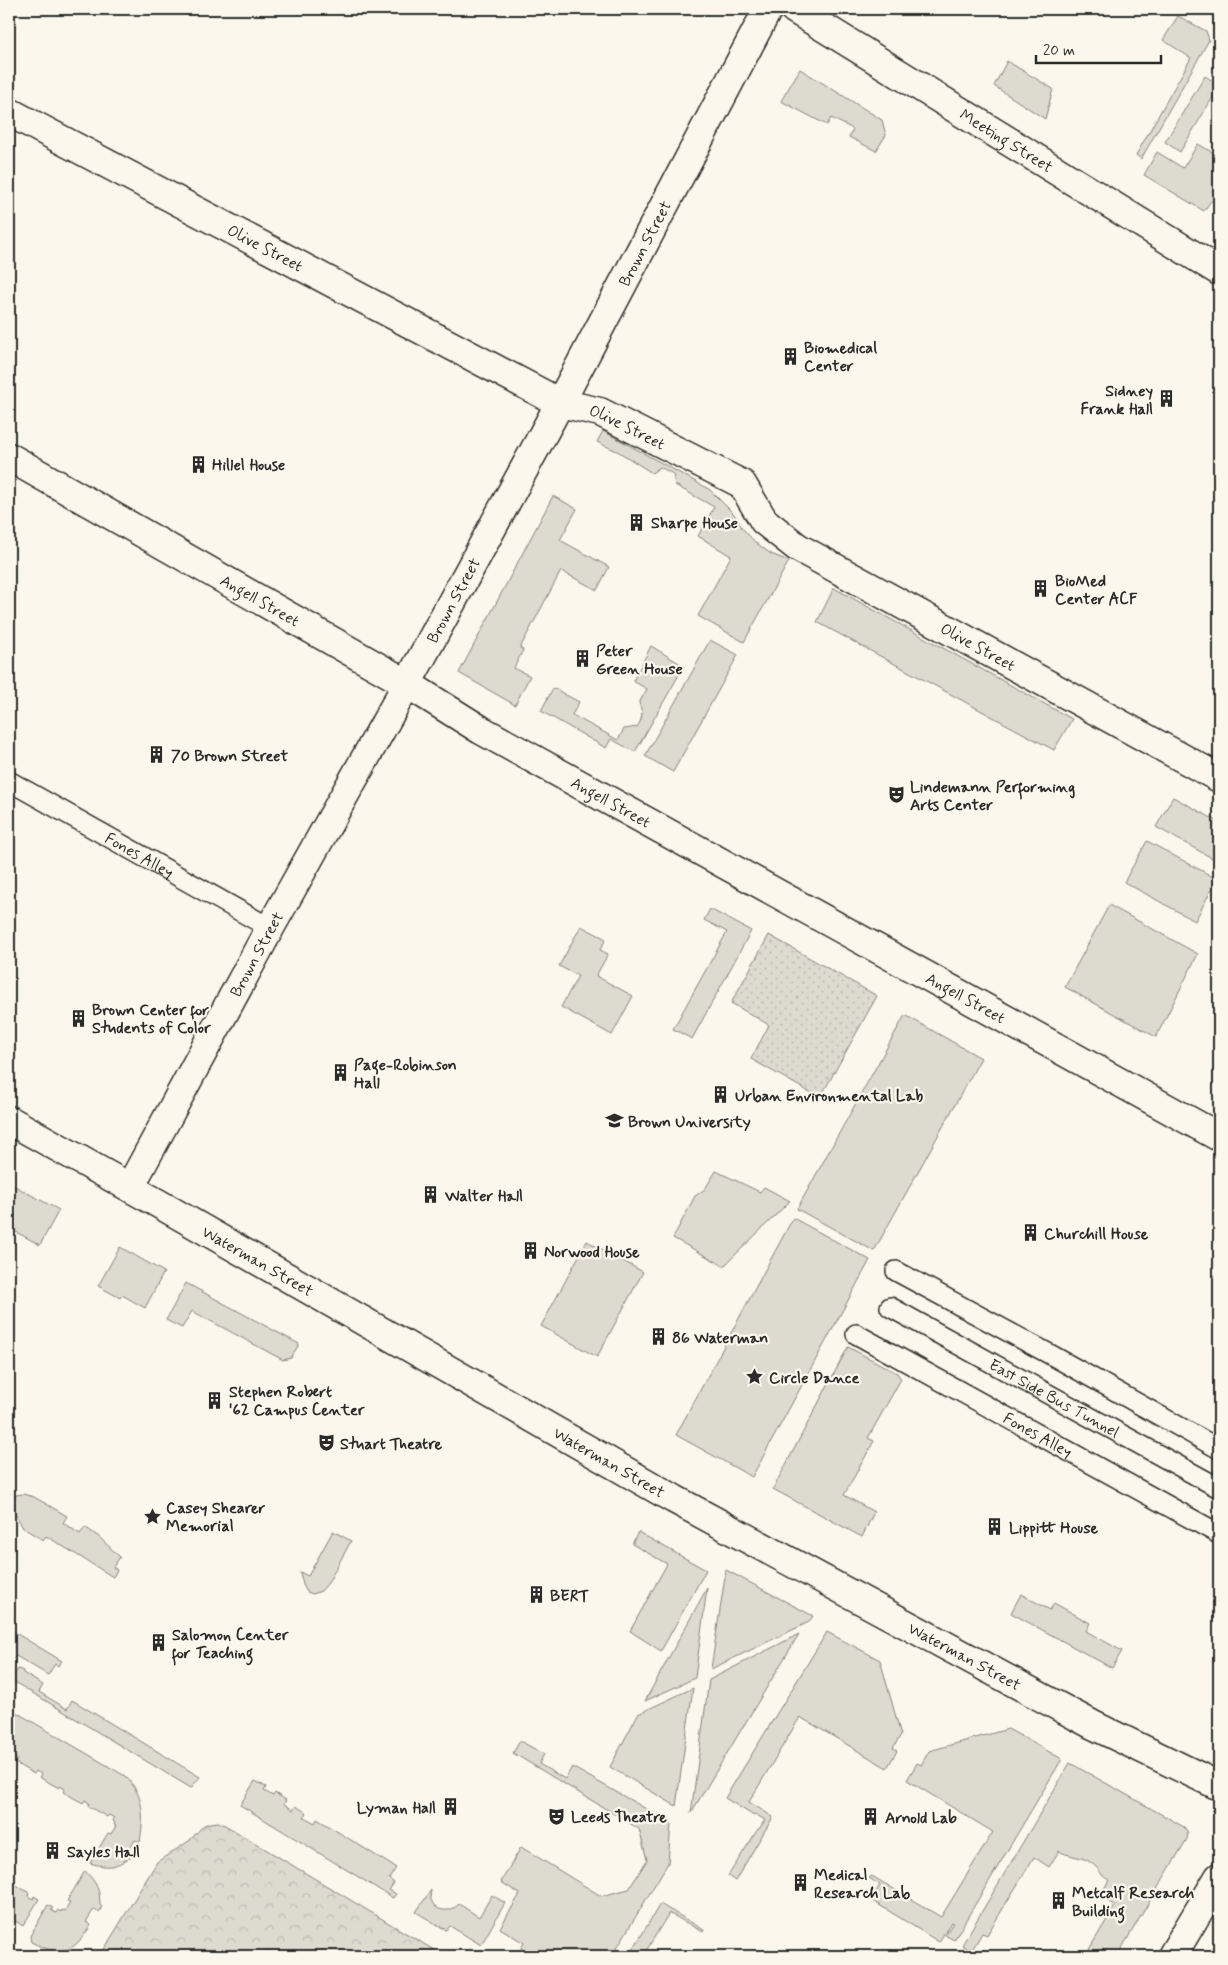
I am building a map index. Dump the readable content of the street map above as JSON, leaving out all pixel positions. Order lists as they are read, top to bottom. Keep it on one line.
{"streets":{"street":["Meeting Street","Brown Street","Olive Street","Angell Street","Waterman Street"],"lane":["Fones Alley","East Side Bus Tunnel"]},"crossings":[["Brown Street","Olive Street"],["Brown Street","Angell Street"],["Brown Street","Fones Alley"],["Brown Street","Waterman Street"]],"places":{"building":["Biomedical Center","Sidney Frank Hall","Hillel House","Sharpe House","BioMed Center ACF","Peter Green House","70 Brown Street","Brown Center for Students of Color","Page-Robinson Hall","Urban Environmental Lab","Walter Hall","Churchill House","Norwood House","86 Waterman","Stephen Robert '62 Campus Center","Lippitt House","BERT","Salomon Center for Teaching","Lyman Hall","Arnold Lab","Sayles Hall","Medical Research Lab","Metcalf Research Building"],"theatre":["Lindemann Performing Arts Center","Stuart Theatre","Leeds Theatre"],"school or university":["Brown University"],"place":["Circle Dance","Casey Shearer Memorial"]},"scale_bar":"20 m"}
